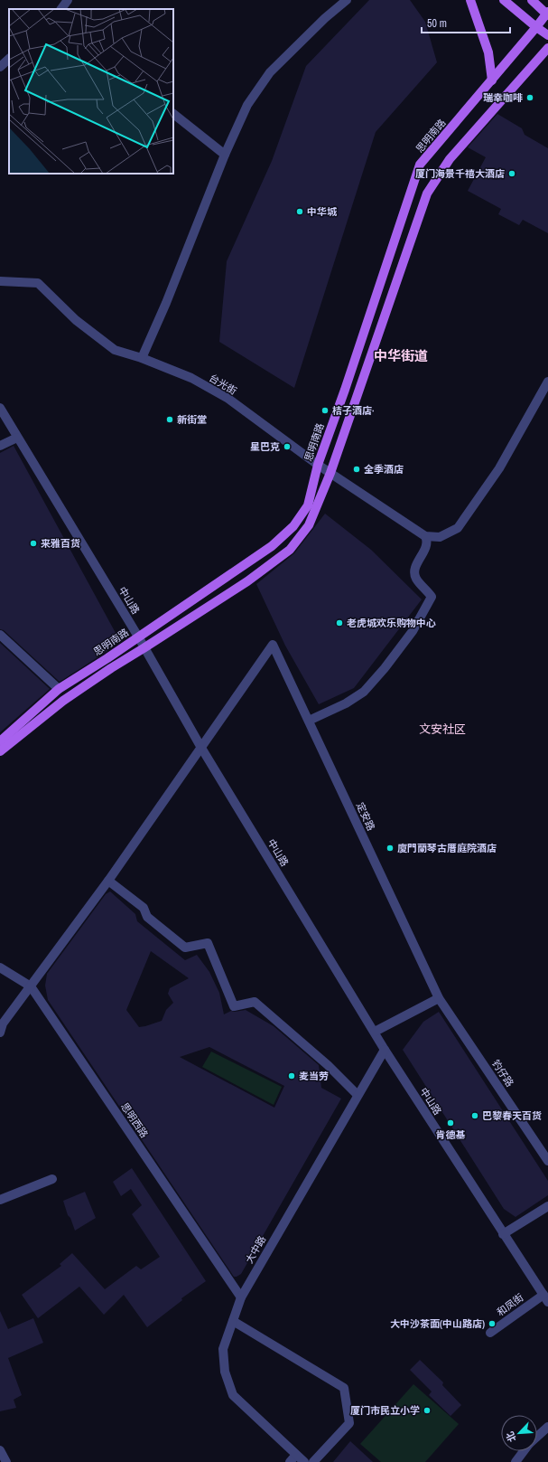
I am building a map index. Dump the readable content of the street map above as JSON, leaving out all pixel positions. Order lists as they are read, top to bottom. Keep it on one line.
{"streets":{"main road":["思明南路"],"street":["台光街","中山路","定安路","钓仔路","思明西路","大中路","和凤街"]},"crossings":[["思明南路","台光街"],["思明南路","中山路"],["中山路","定安路"],["中山路","大中路"],["中山路","和凤街"],["定安路","钓仔路"],["思明西路","大中路"]],"districts":["中华街道","文安社区"],"places":["瑞幸咖啡","厦门海景千禧大酒店","中华城","桔子酒店·","新街堂","星巴克","全季酒店","来雅百货","老虎城欢乐购物中心","廈門蘭琴古厝庭院酒店","麦当劳","巴黎春天百货","肯德基","大中沙茶面(中山路店)","厦门市民立小学"],"scale_bar":"50 m","north":"bottom left"}
